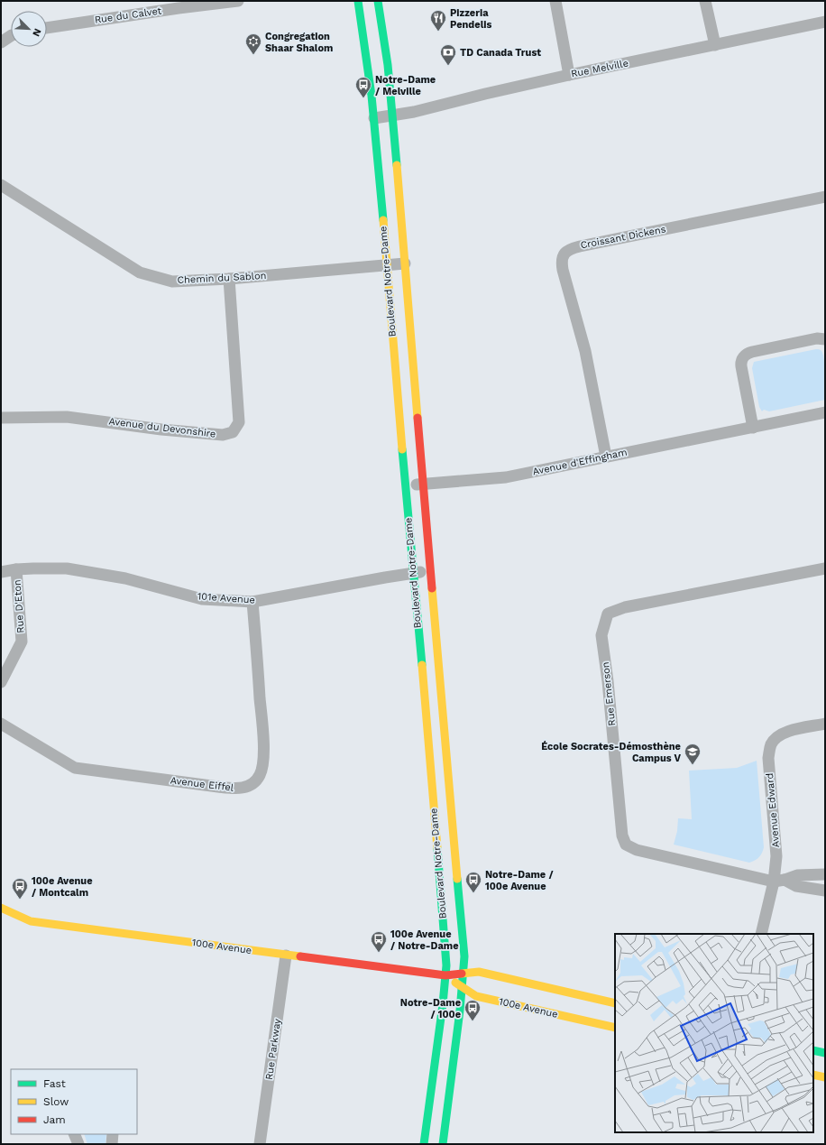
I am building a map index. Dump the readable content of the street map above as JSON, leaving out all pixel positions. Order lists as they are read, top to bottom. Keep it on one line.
{"streets":{"street":["Rue du Calvet","Rue Melville","Croissant Dickens","Chemin du Sablon","Boulevard Notre-Dame","Avenue du Devonshire","Avenue d'Effingham","101e Avenue","Rue D'Eton","Rue Emerson","Avenue Eiffel","Avenue Edward","100e Avenue","Rue Parkway"]},"crossings":[["Rue Melville","Boulevard Notre-Dame"],["Croissant Dickens","Avenue d'Effingham"],["Chemin du Sablon","Boulevard Notre-Dame"],["Chemin du Sablon","Avenue du Devonshire"],["Boulevard Notre-Dame","Avenue d'Effingham"],["Boulevard Notre-Dame","101e Avenue"],["Boulevard Notre-Dame","100e Avenue"],["101e Avenue","Rue D'Eton"],["101e Avenue","Avenue Eiffel"],["Rue Emerson","Avenue Edward"],["100e Avenue","Rue Parkway"]],"places":{"restaurant":["Pizzeria Pendelis"],"synagogue":["Congregation Shaar Shalom"],"bank":["TD Canada Trust"],"bus stop":["Notre-Dame / Melville","Notre-Dame / 100e Avenue","100e Avenue / Montcalm","100e Avenue / Notre-Dame","Notre-Dame / 100e"],"school or university":["École Socrates-Démosthène Campus V"]},"legend":["Fast","Slow","Jam"],"north":"bottom right"}
